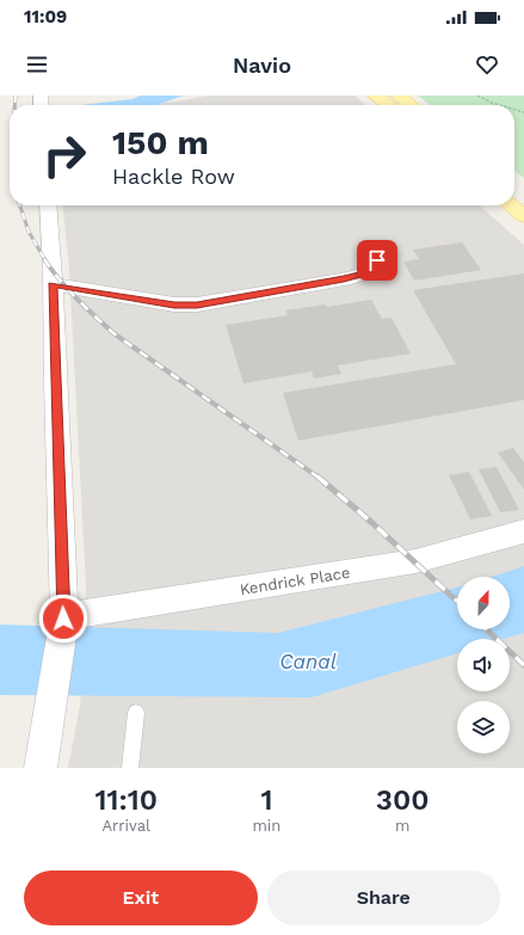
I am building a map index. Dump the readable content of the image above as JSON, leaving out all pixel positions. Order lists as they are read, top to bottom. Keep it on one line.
{"streets":{"street":["Kendrick Place"]},"water":["Canal"],"north":"top","page":{"status":"11:09","header":"Navio","turn":["150 m","Hackle Row"],"eta":["11:10","Arrival","1","min","300","m"],"buttons":["Exit","Share"]}}
